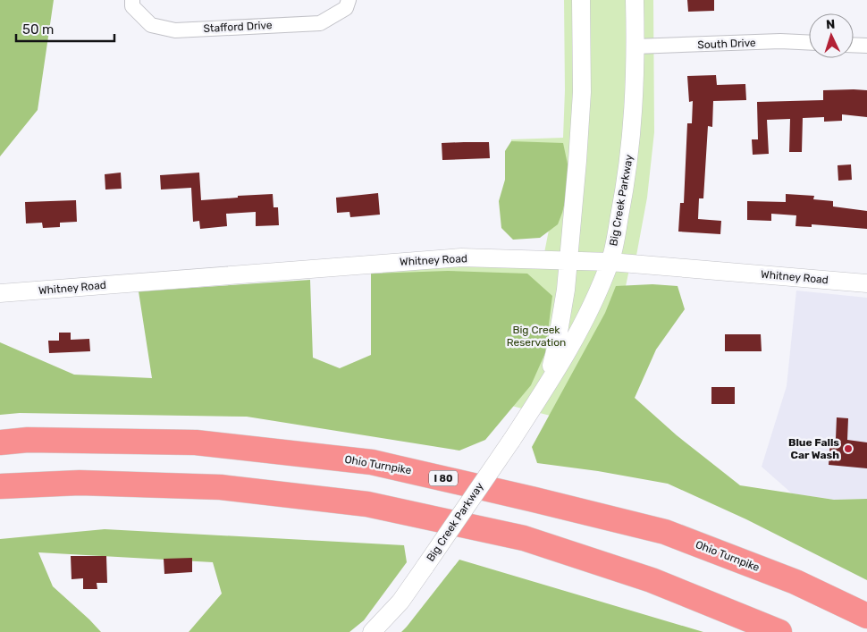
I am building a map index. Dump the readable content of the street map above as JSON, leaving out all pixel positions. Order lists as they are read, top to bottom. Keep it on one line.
{"streets":{"highway":["Ohio Turnpike","I 80"],"street":["Stafford Drive","South Drive","Big Creek Parkway","Whitney Road"]},"crossings":[["South Drive","Big Creek Parkway"],["Big Creek Parkway","Whitney Road"]],"parks":["Big Creek Reservation"],"places":["Blue Falls Car Wash"],"scale_bar":"50 m","north":"top"}
